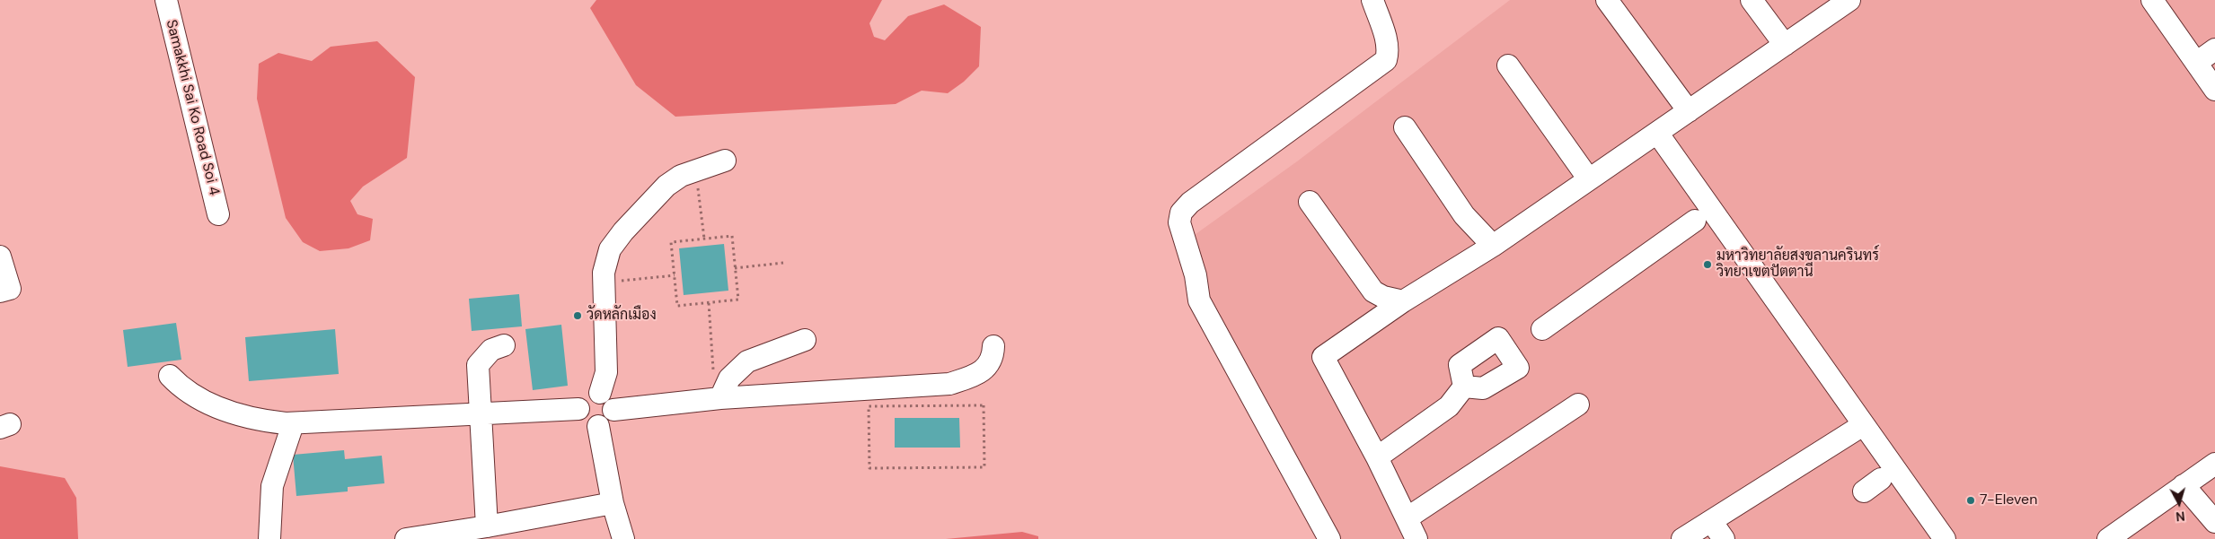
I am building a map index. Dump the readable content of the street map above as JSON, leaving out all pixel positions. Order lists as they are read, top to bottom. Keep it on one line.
{"streets":{"street":["Samakkhi Sai Ko Road Soi 4"]},"places":["มหาวิทยาลัยสงขลานครินทร์ วิทยาเขตปัตตานี","วัดหลักเมือง","7-Eleven"],"north":"bottom"}
